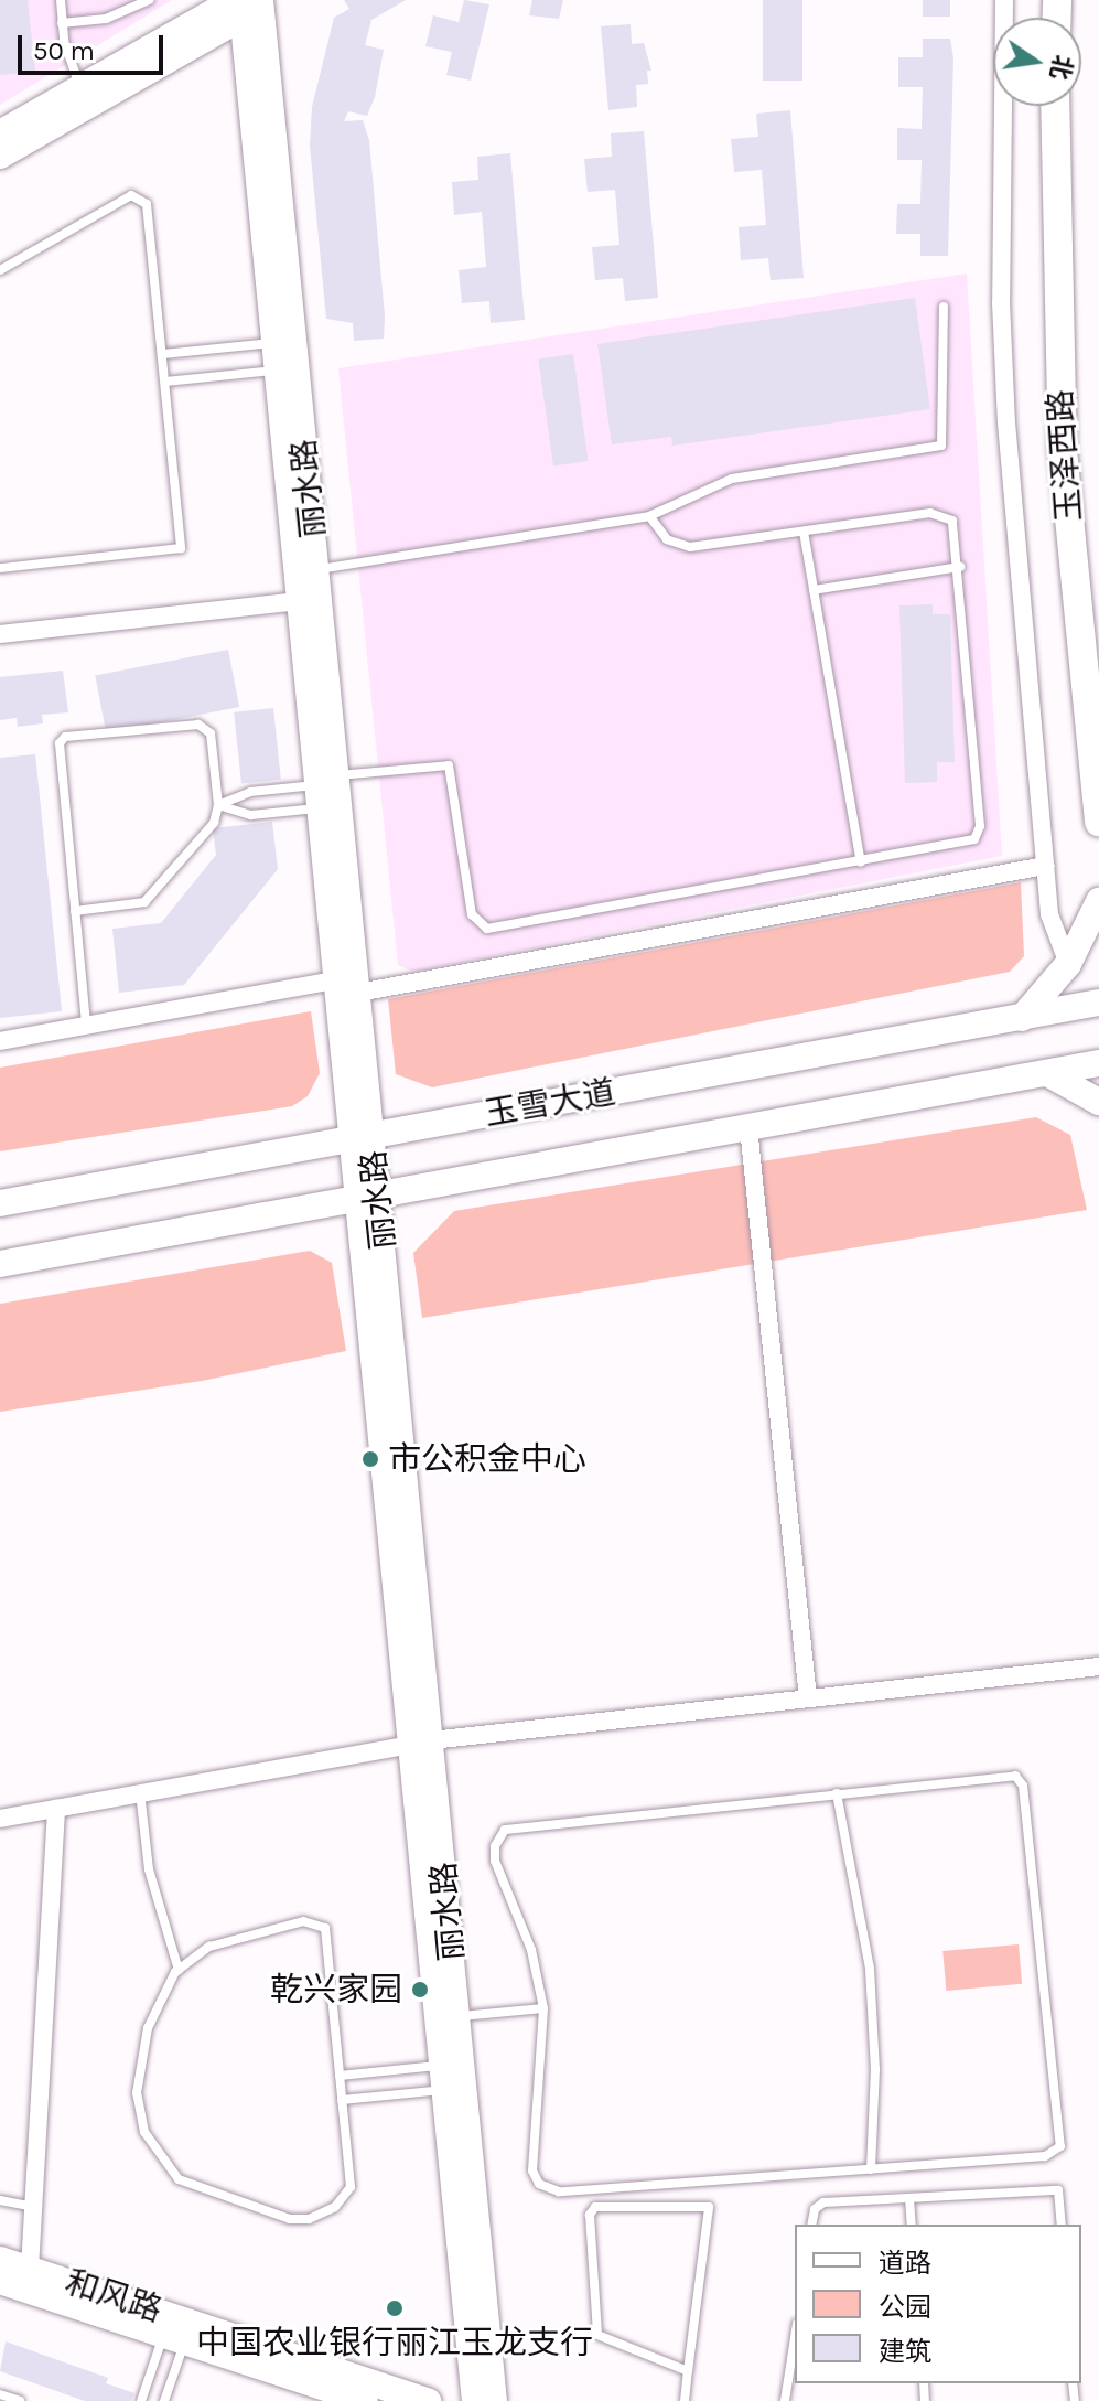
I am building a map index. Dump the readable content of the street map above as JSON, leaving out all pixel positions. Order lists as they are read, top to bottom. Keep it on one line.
{"streets":{"main road":["玉泽西路"],"street":["丽水路","玉雪大道","和风路"]},"crossings":[["丽水路","玉雪大道"]],"places":["市公积金中心","乾兴家园","中国农业银行丽江玉龙支行"],"legend":["道路","公园","建筑"],"scale_bar":"50 m","north":"right"}
